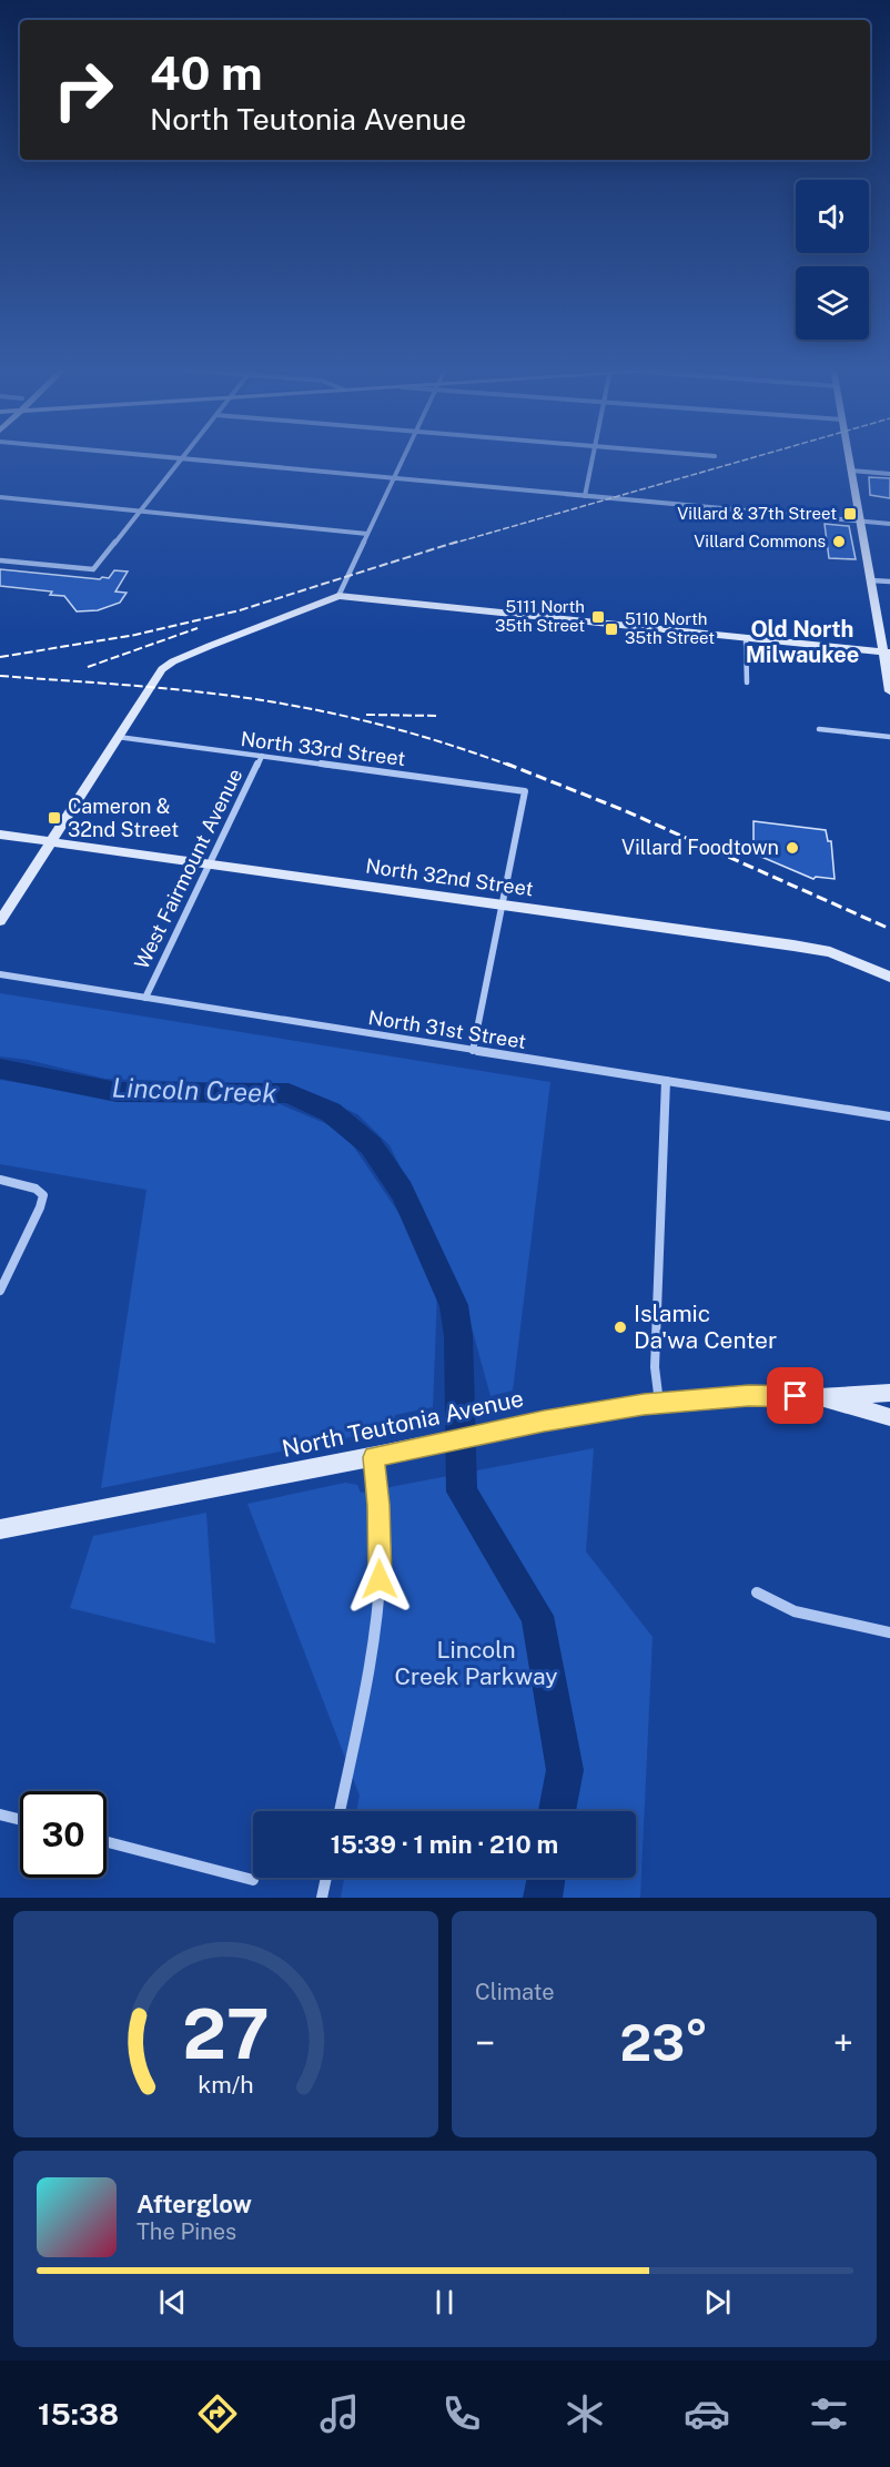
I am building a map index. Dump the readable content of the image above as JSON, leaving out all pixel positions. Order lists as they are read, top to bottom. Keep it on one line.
{"streets":{"street":["North 33rd Street","West Fairmount Avenue","North 32nd Street","North 31st Street","North Teutonia Avenue"]},"crossings":[["North 33rd Street","West Fairmount Avenue"],["North 33rd Street","North 32nd Street"],["West Fairmount Avenue","North 32nd Street"],["West Fairmount Avenue","North 31st Street"]],"districts":["Old North Milwaukee"],"water":["Lincoln Creek"],"parks":["Lincoln Creek Parkway"],"places":{"transit":["Villard & 37th Street","5111 North 35th Street","5110 North 35th Street","Cameron & 32nd Street"],"other":["Villard Commons","Villard Foodtown","Islamic Da'wa Center"]},"page":{"turn":["40 m","North Teutonia Avenue"],"limit":"30","trip":"15:39 · 1 min · 210 m","tile":"Climate","heat":["−","23°","+"],"song":["Afterglow","The Pines"],"tabs":"15:38","gauge":["27","km/h"]}}
